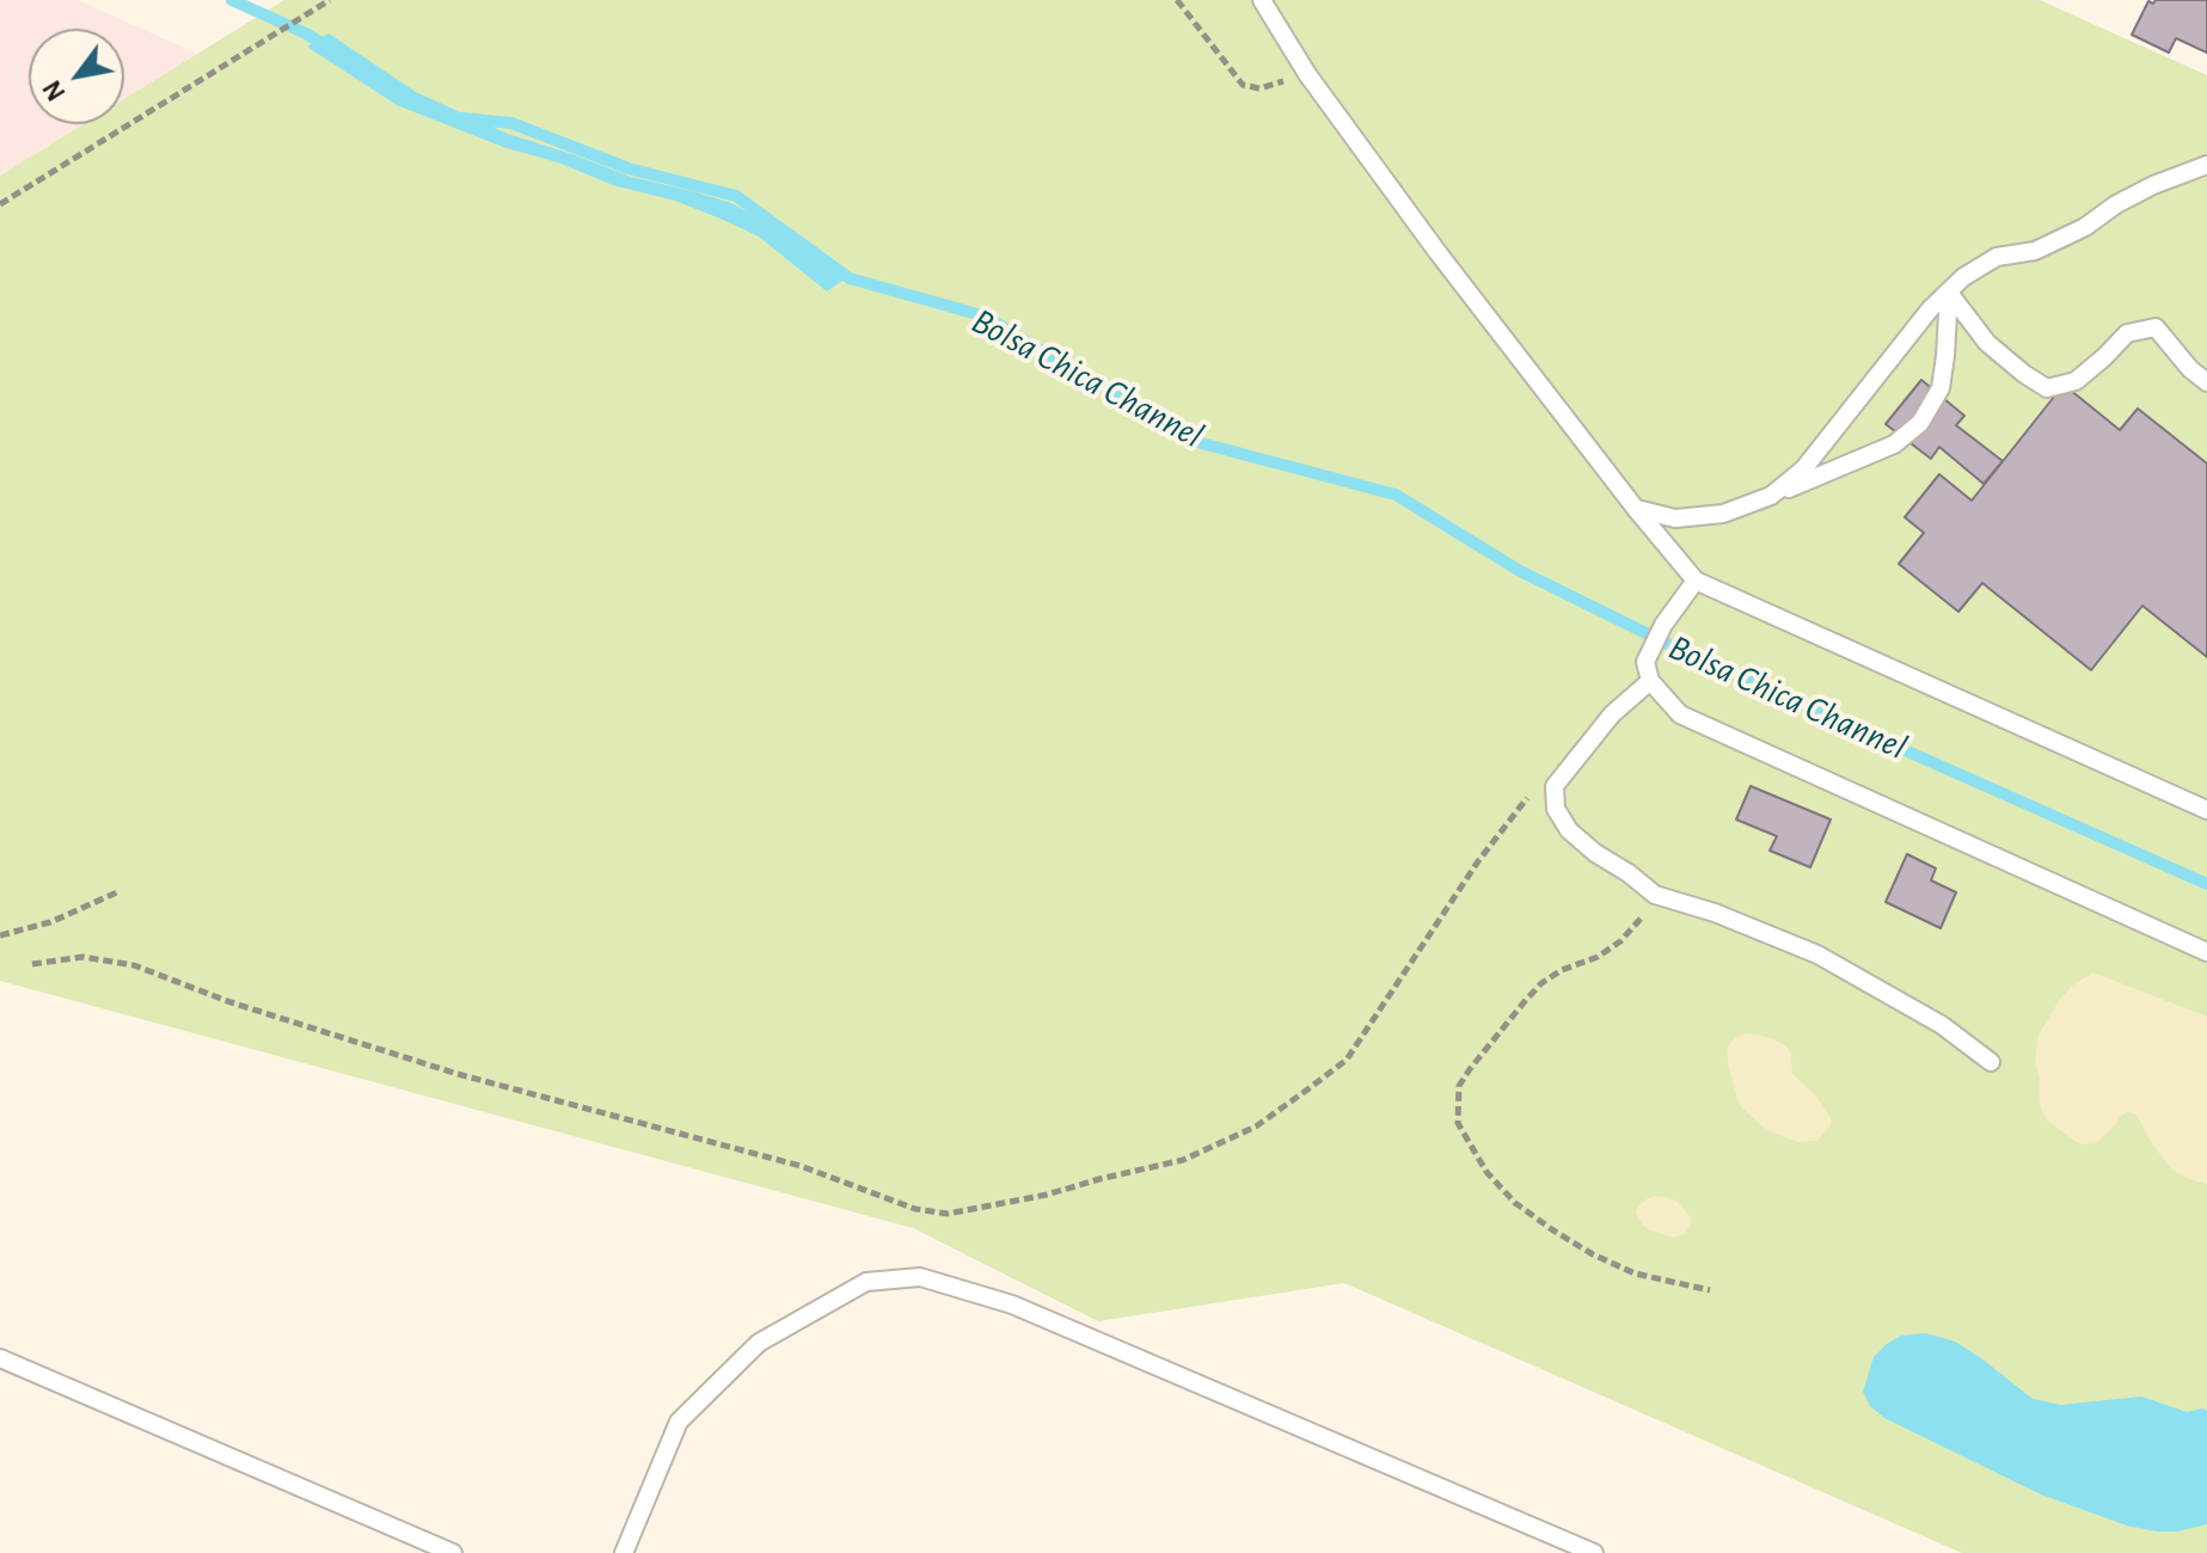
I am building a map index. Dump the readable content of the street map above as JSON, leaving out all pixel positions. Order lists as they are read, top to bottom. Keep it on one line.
{"water":["Bolsa Chica Channel"],"north":"bottom left"}
